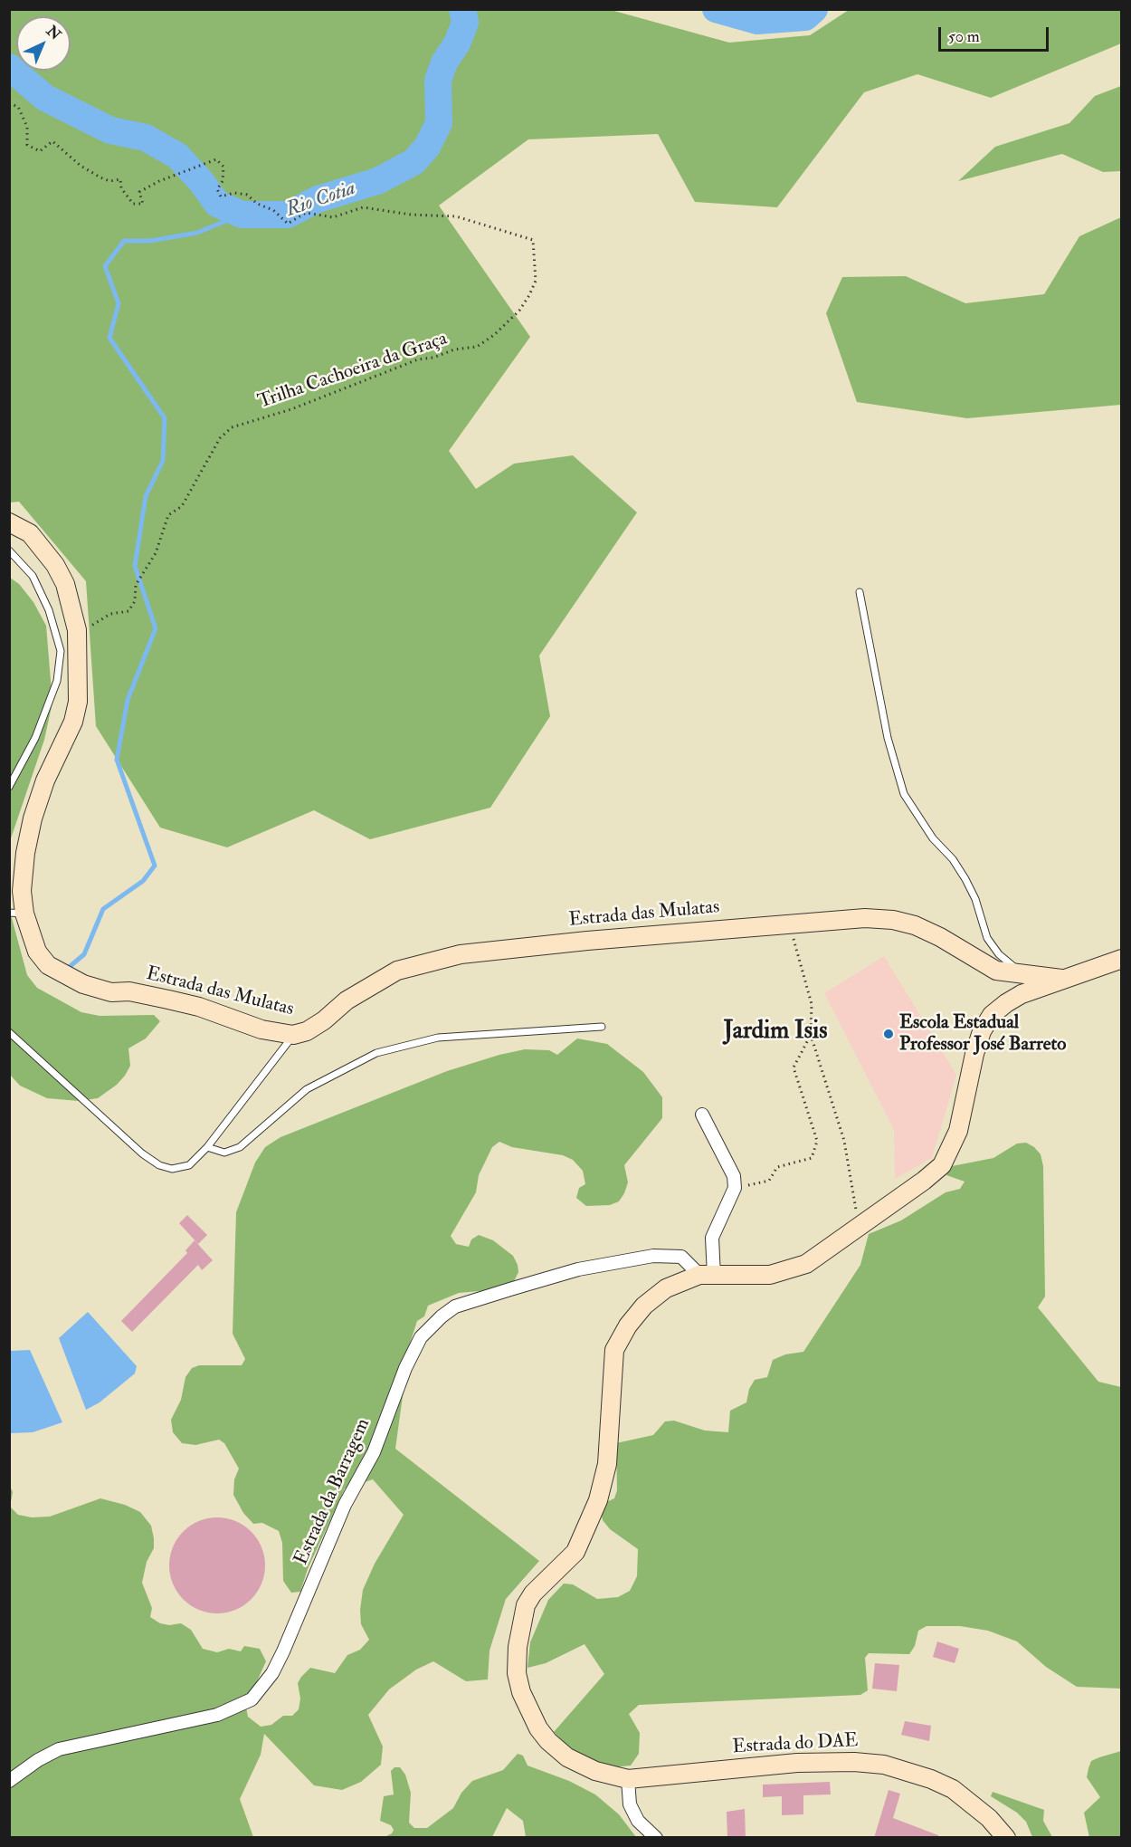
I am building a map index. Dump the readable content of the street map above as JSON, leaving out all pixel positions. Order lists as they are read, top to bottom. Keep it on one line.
{"streets":{"street":["Estrada das Mulatas","Estrada da Barragem","Estrada do DAE"],"path":["Trilha Cachoeira da Graça"]},"crossings":[["Trilha Cachoeira da Graça","Estrada das Mulatas"],["Estrada da Barragem","Estrada do DAE"]],"districts":["Jardim Isis"],"water":["Rio Cotia"],"places":["Escola Estadual Professor José Barreto"],"scale_bar":"50 m","north":"top right"}
